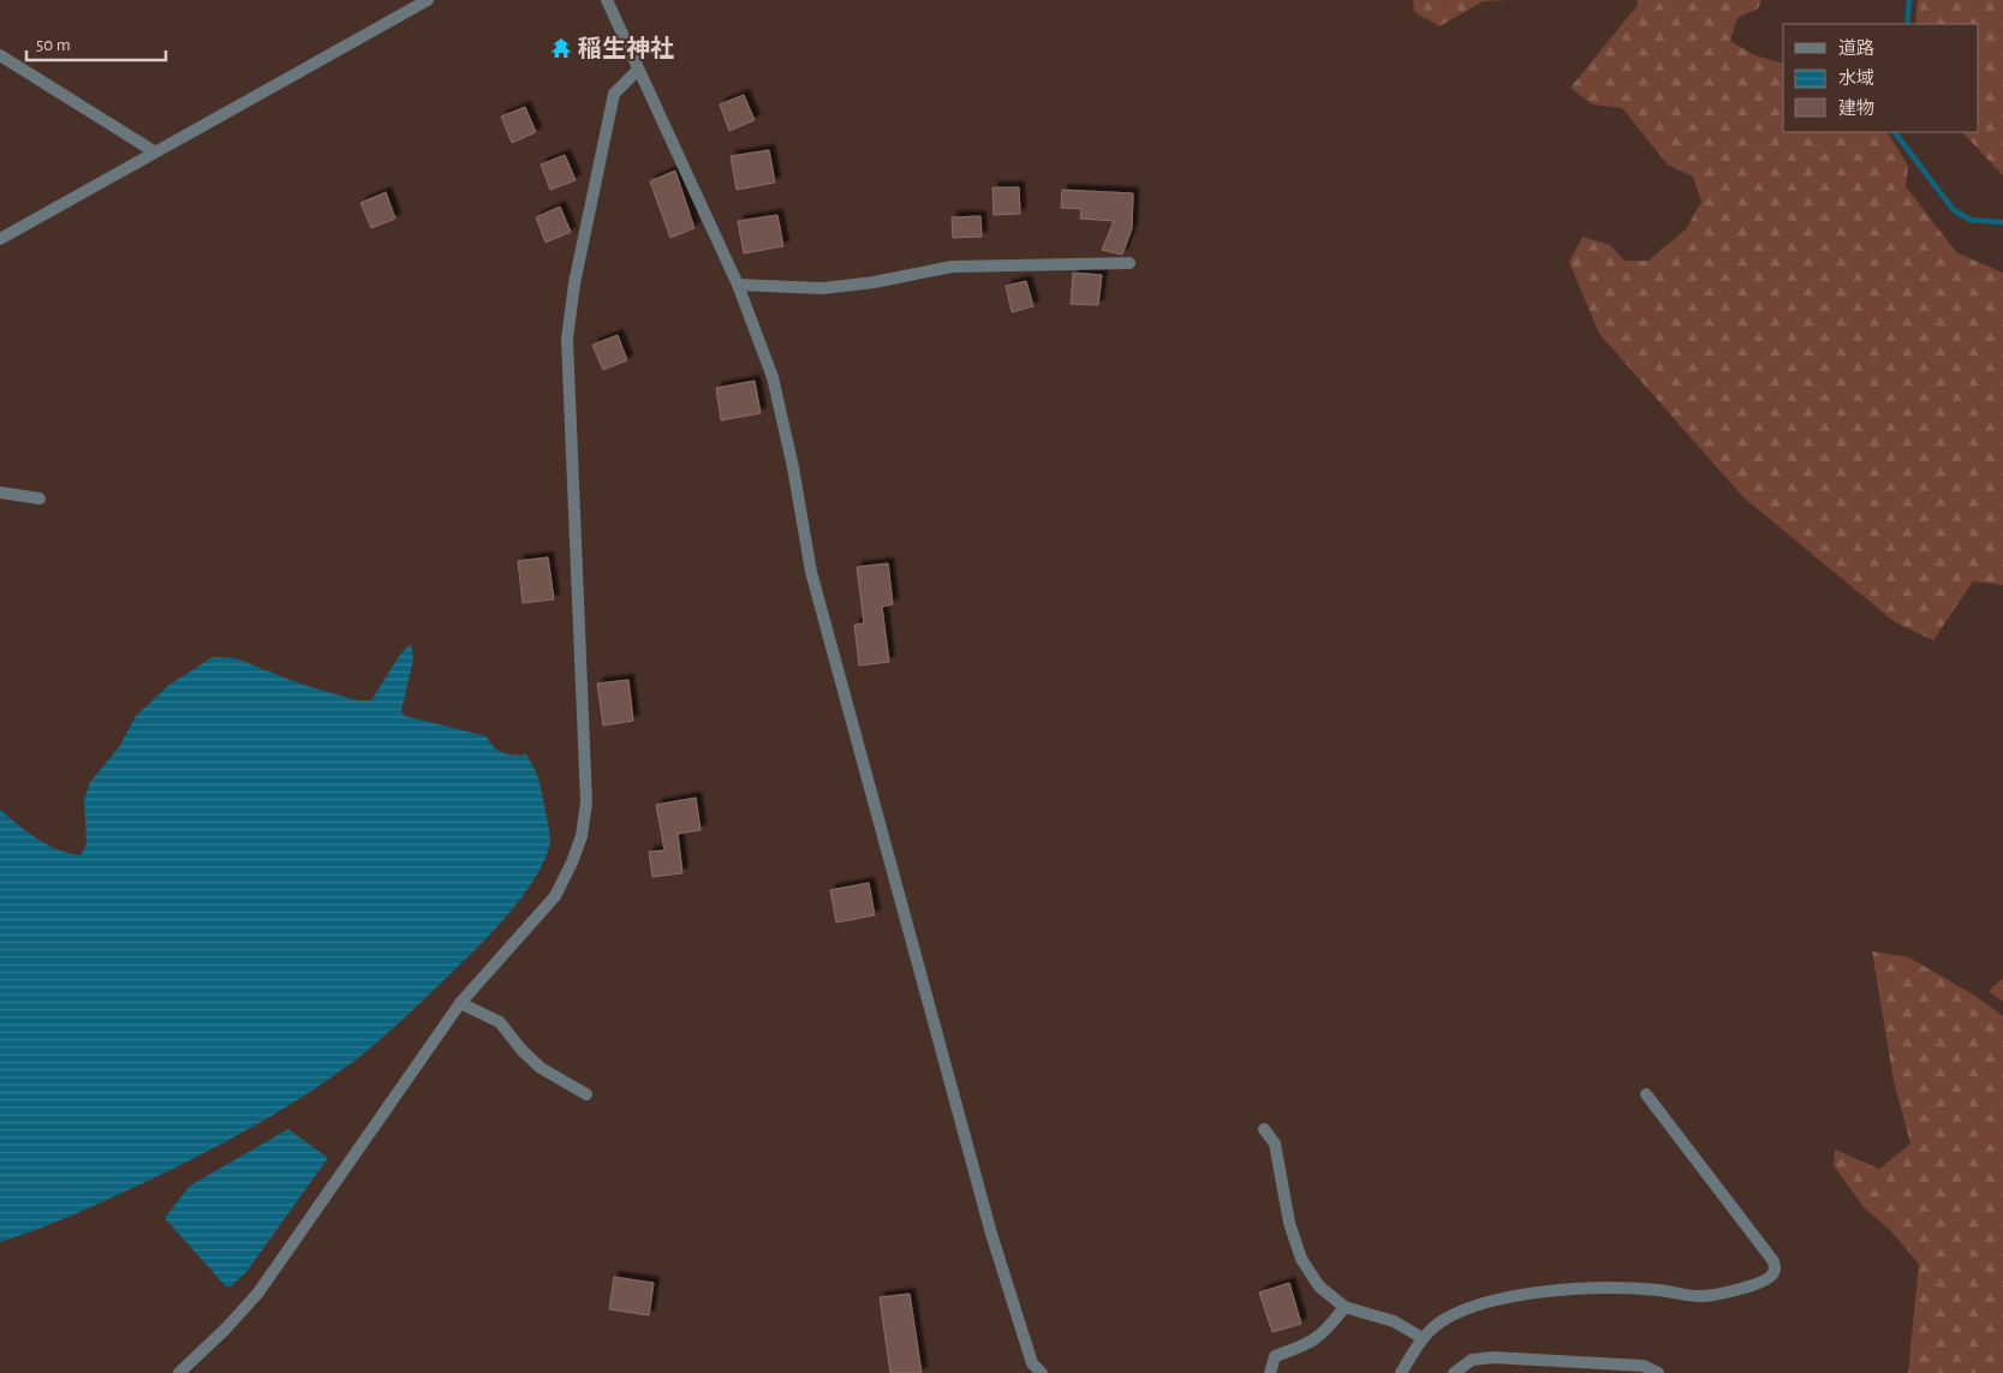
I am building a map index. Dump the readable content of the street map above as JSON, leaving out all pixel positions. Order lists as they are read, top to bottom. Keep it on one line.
{"places":{"temple":["稲生神社"]},"legend":["道路","水域","建物"],"scale_bar":"50 m"}
